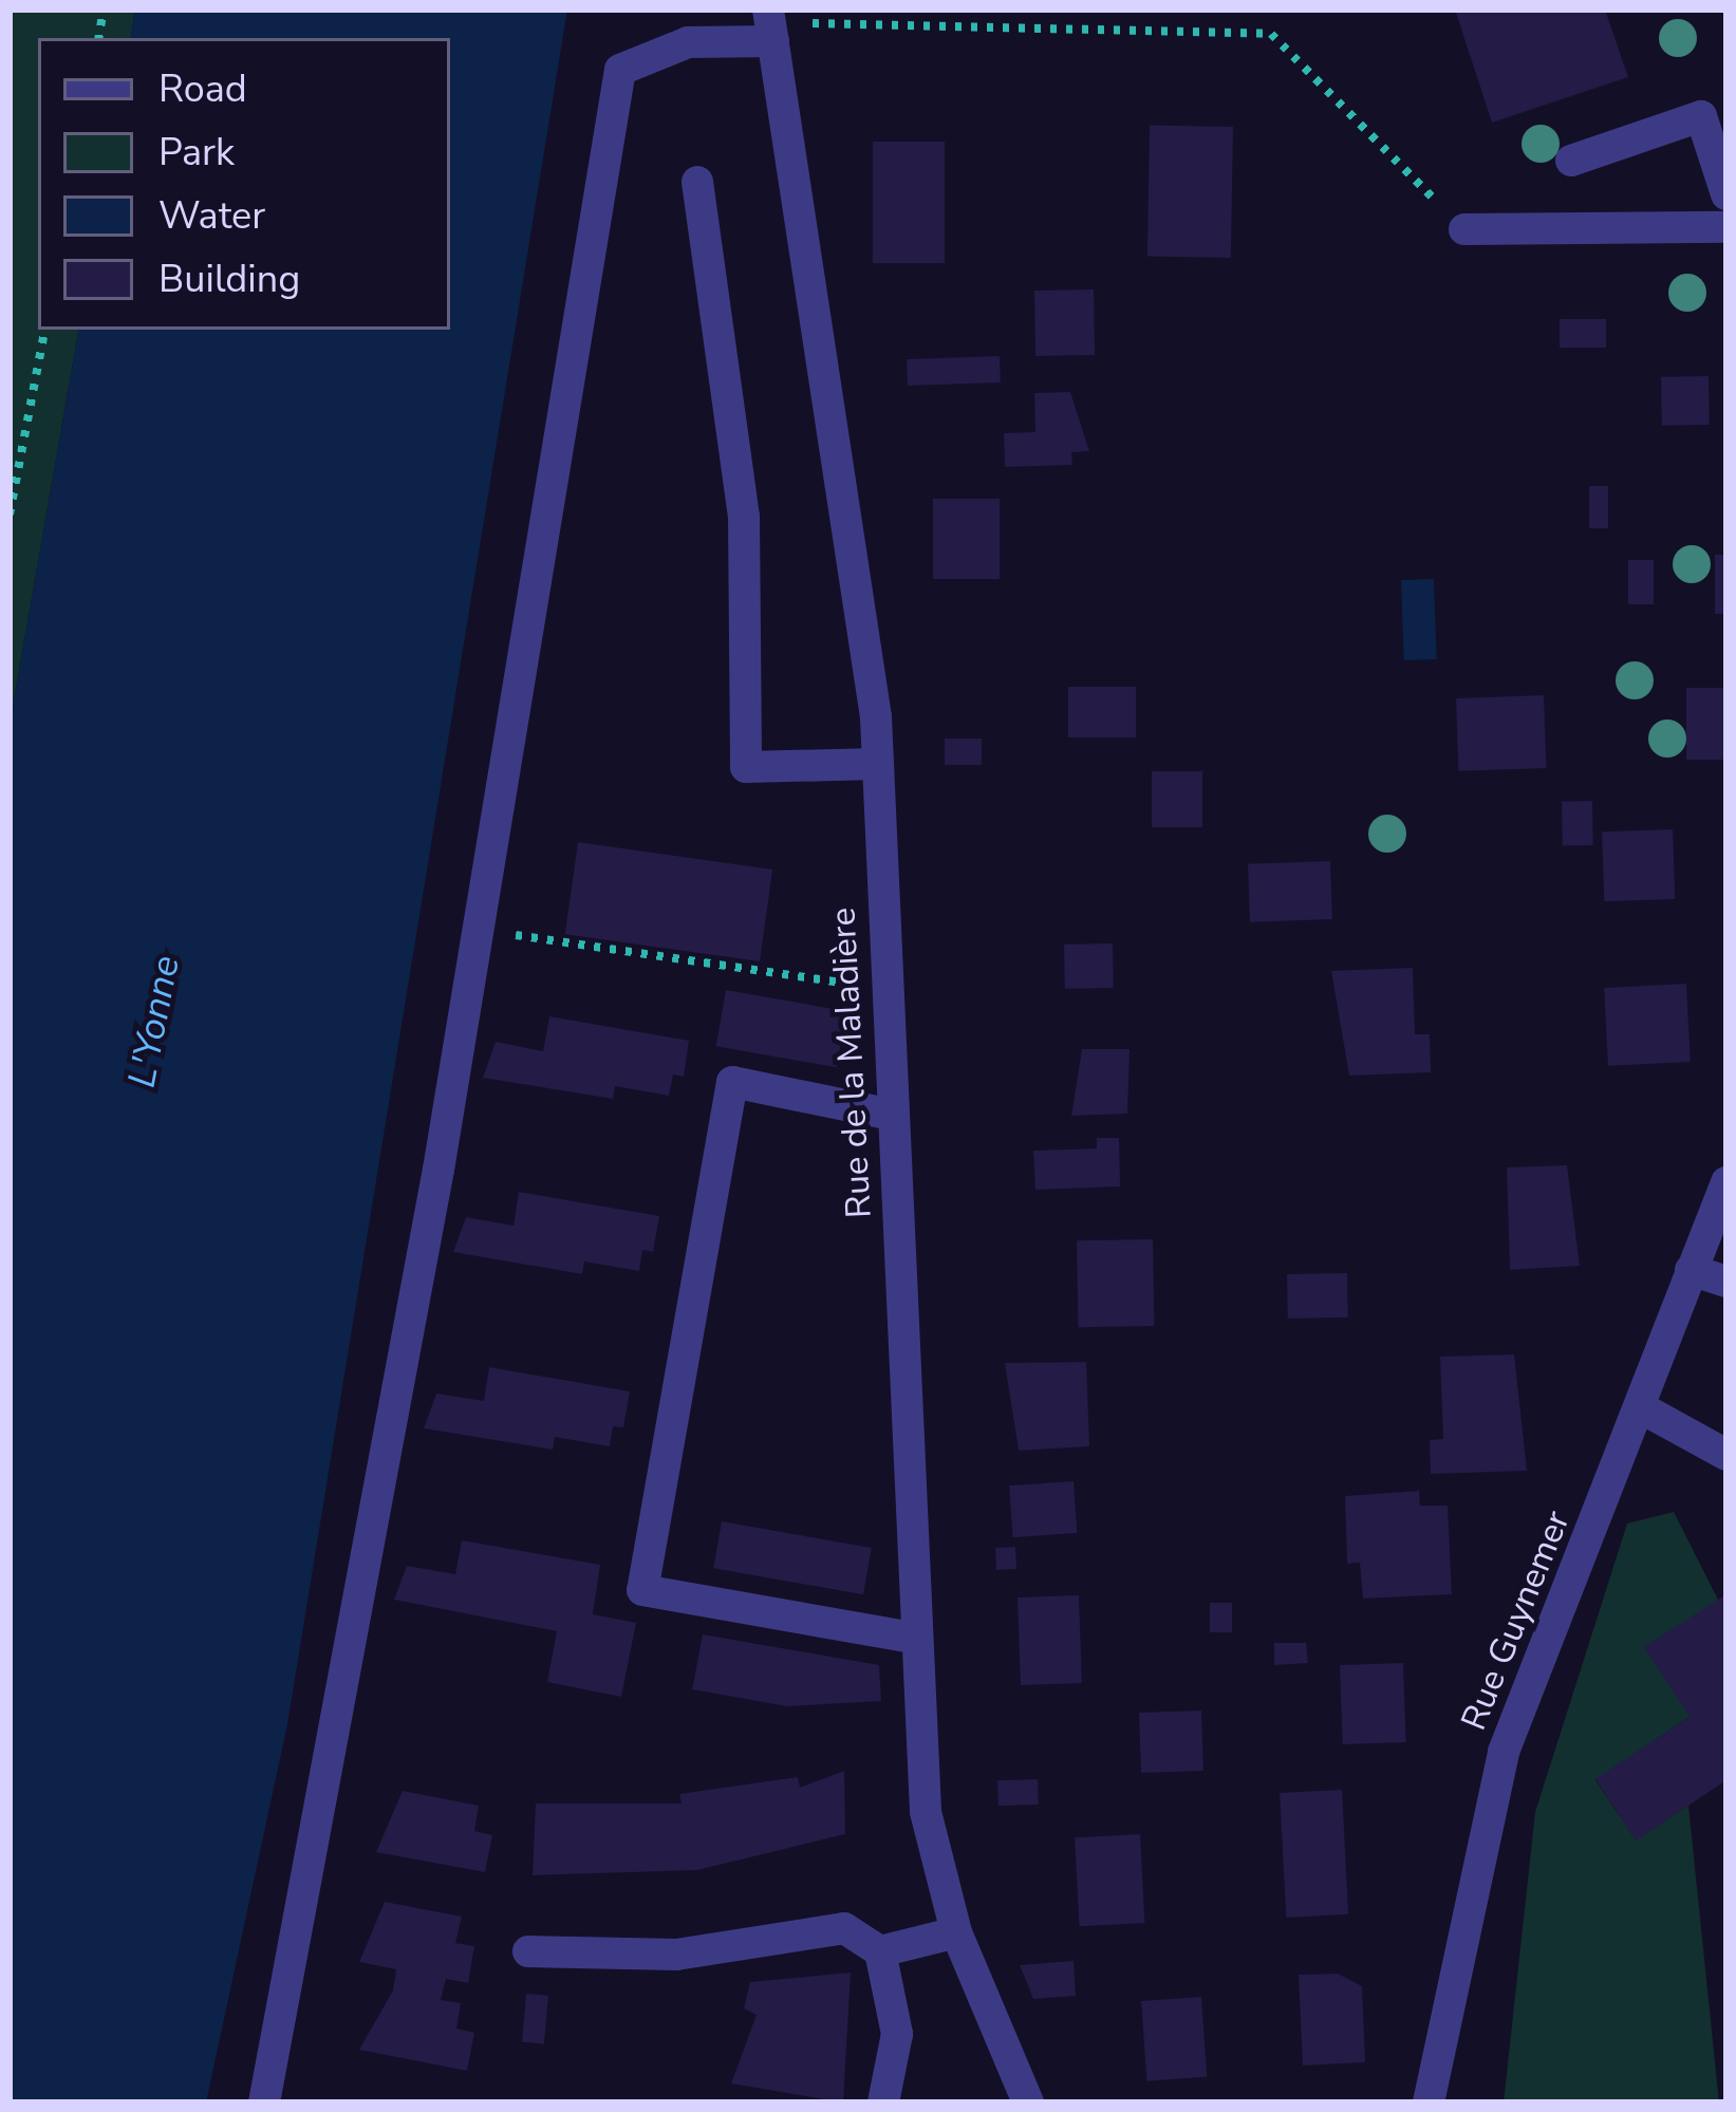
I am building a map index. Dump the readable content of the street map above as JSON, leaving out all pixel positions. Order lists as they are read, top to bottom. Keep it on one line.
{"streets":{"street":["Rue de la Maladière","Rue Guynemer"]},"water":["L'Yonne"],"legend":["Road","Park","Water","Building"]}
